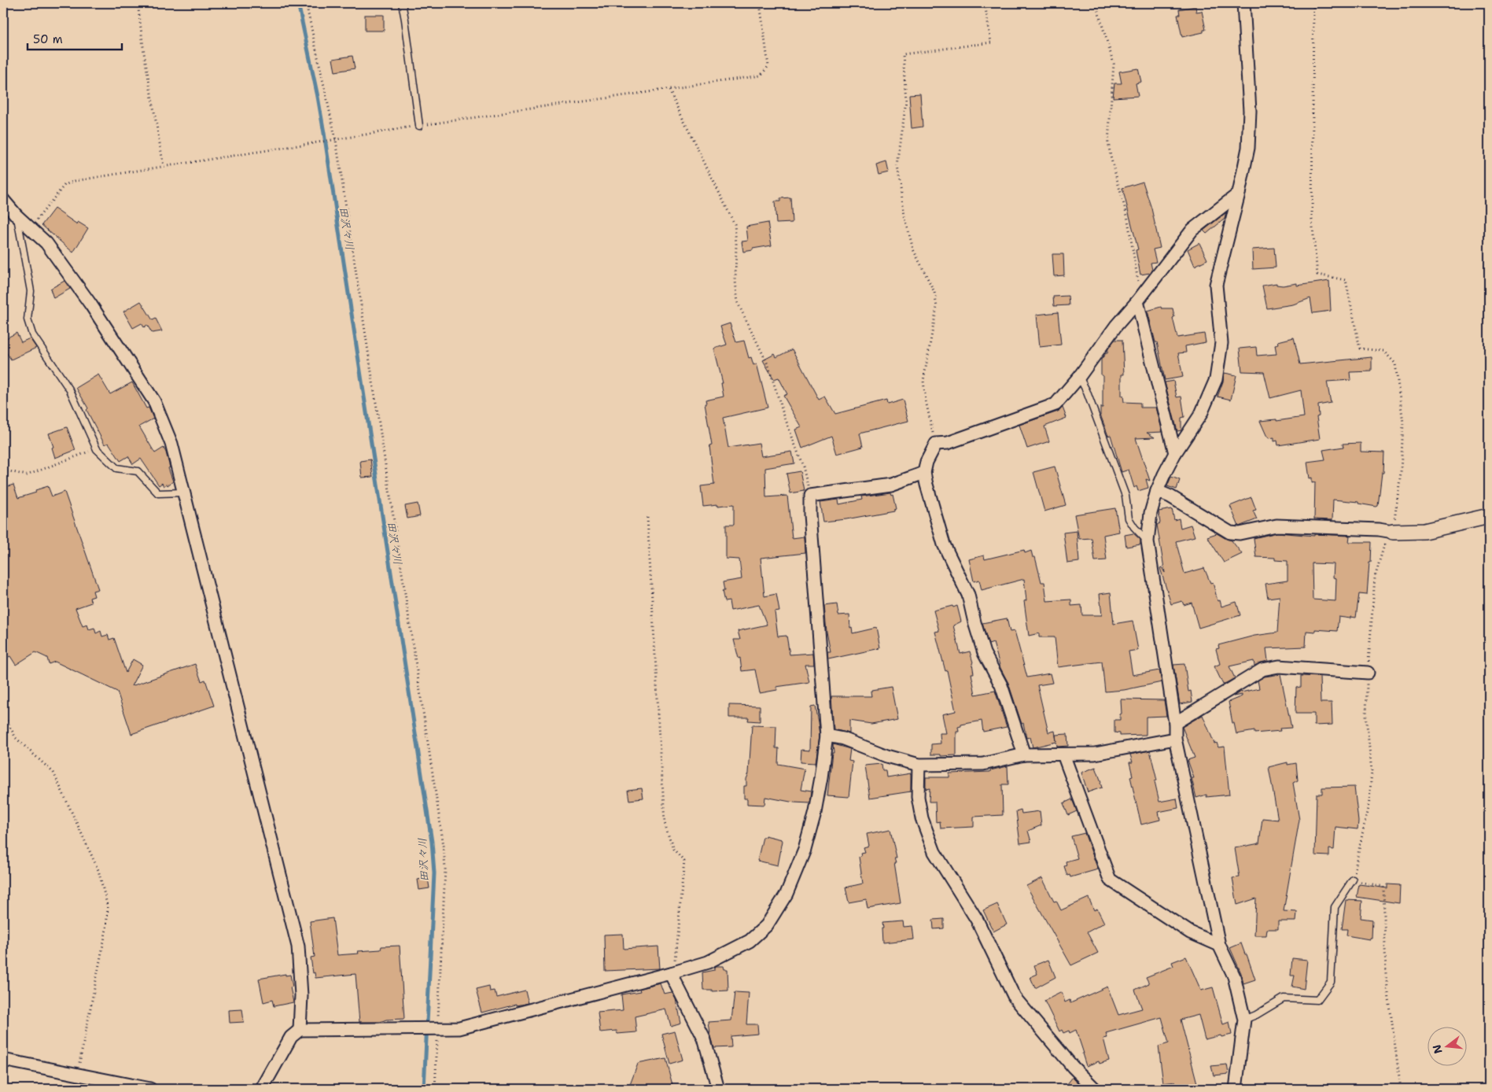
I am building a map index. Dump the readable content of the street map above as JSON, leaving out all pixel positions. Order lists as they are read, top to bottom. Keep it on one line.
{"water":["田沢々川"],"scale_bar":"50 m","north":"left"}
